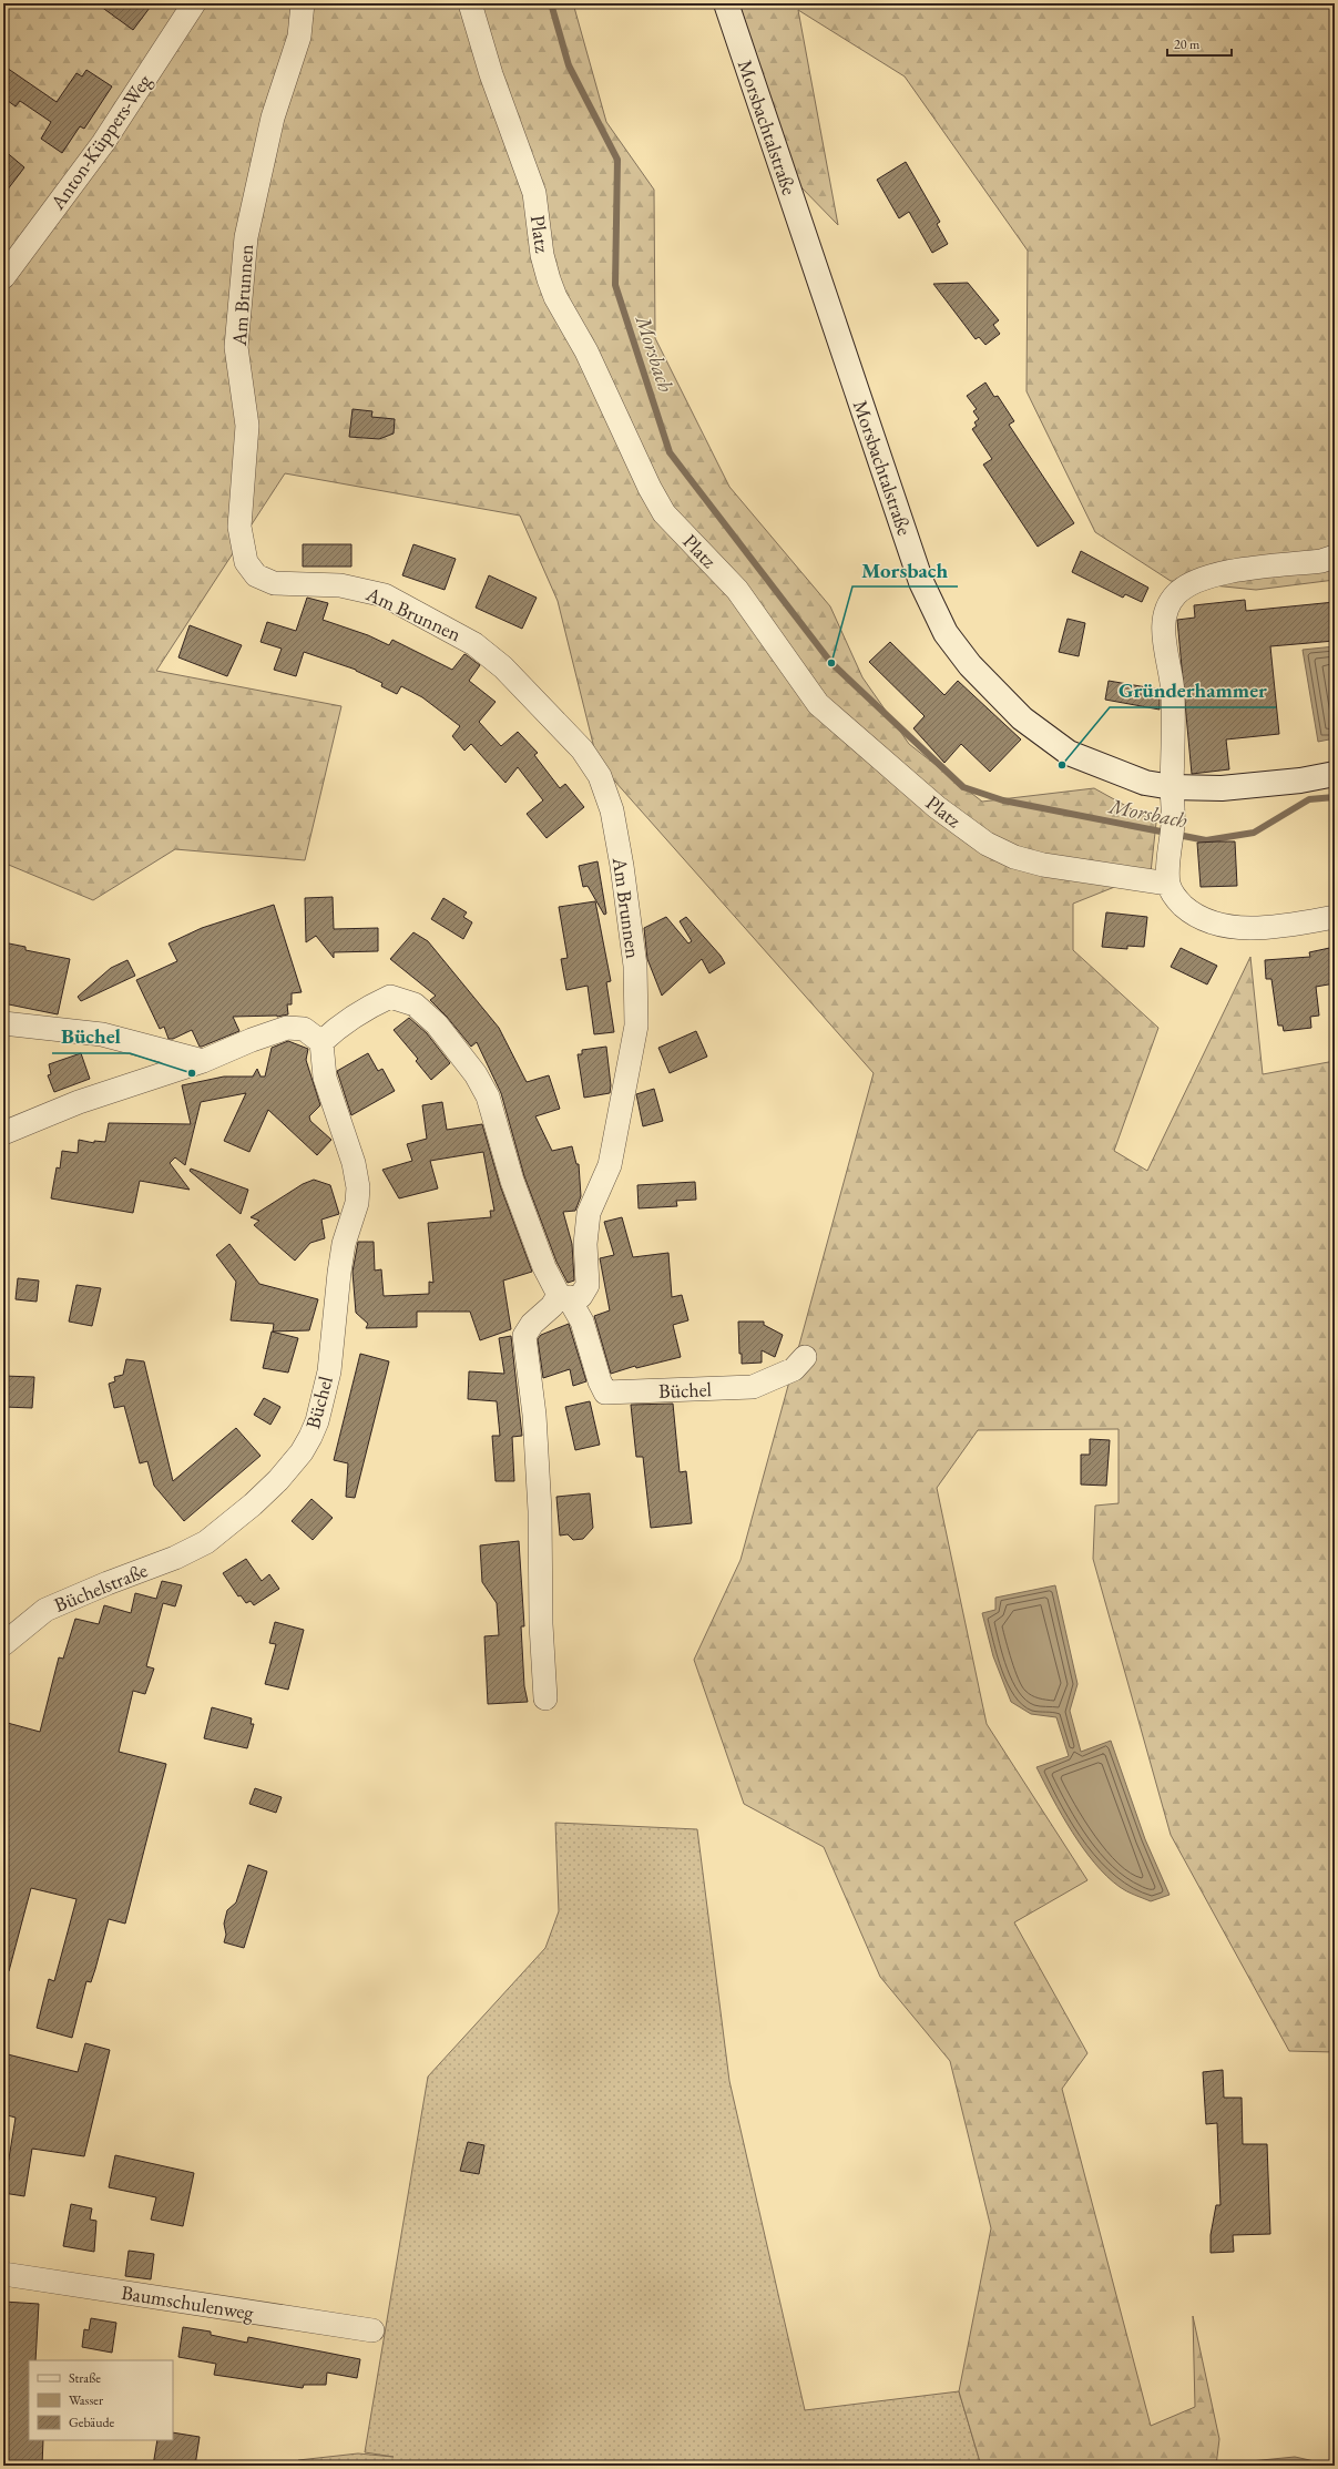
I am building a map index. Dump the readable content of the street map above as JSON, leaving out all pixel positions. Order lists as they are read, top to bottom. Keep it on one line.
{"streets":{"main road":["Morsbachtalstraße"],"street":["Anton-Küppers-Weg","Platz","Am Brunnen","Büchel","Büchelstraße","Baumschulenweg"]},"crossings":[["Am Brunnen","Büchel"],["Büchel","Büchelstraße"]],"water":["Morsbach"],"places":["Morsbach","Gründerhammer","Büchel"],"legend":["Straße","Wasser","Gebäude"],"scale_bar":"20 m"}
